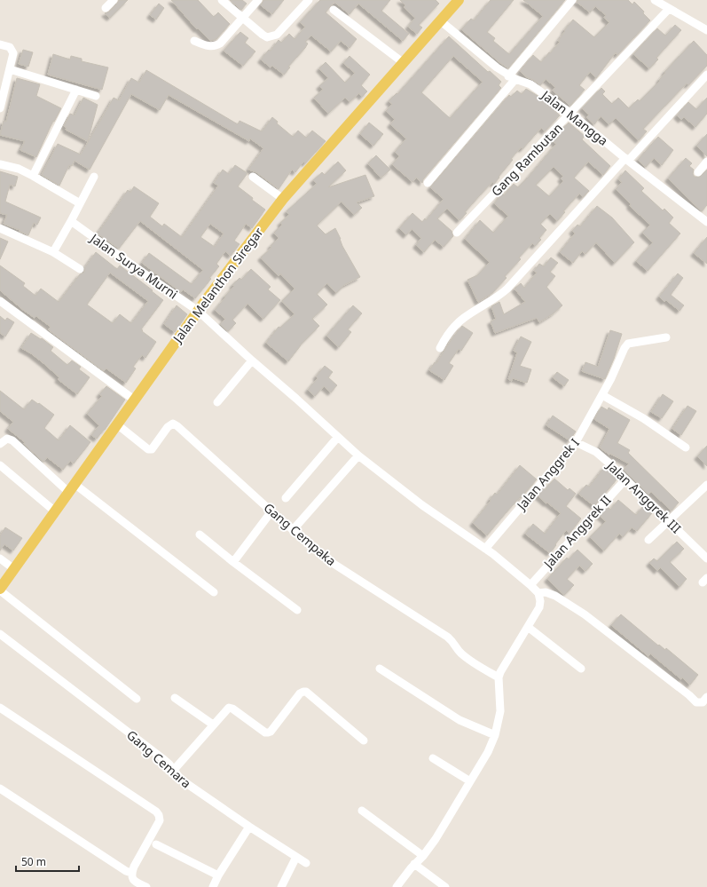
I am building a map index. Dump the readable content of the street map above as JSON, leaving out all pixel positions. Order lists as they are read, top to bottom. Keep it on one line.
{"streets":{"main road":["Jalan Melanthon Siregar"],"street":["Jalan Mangga","Gang Rambutan","Jalan Surya Murni","Jalan Anggrek I","Jalan Anggrek III","Jalan Anggrek II","Gang Cempaka","Gang Cemara"]},"crossings":[["Jalan Mangga","Gang Rambutan"],["Jalan Mangga","Jalan Melanthon Siregar"],["Jalan Surya Murni","Jalan Melanthon Siregar"],["Jalan Surya Murni","Jalan Anggrek I"],["Jalan Surya Murni","Jalan Anggrek II"],["Jalan Melanthon Siregar","Gang Cempaka"],["Jalan Anggrek I","Jalan Anggrek III"],["Jalan Anggrek III","Jalan Anggrek II"]],"scale_bar":"50 m"}
